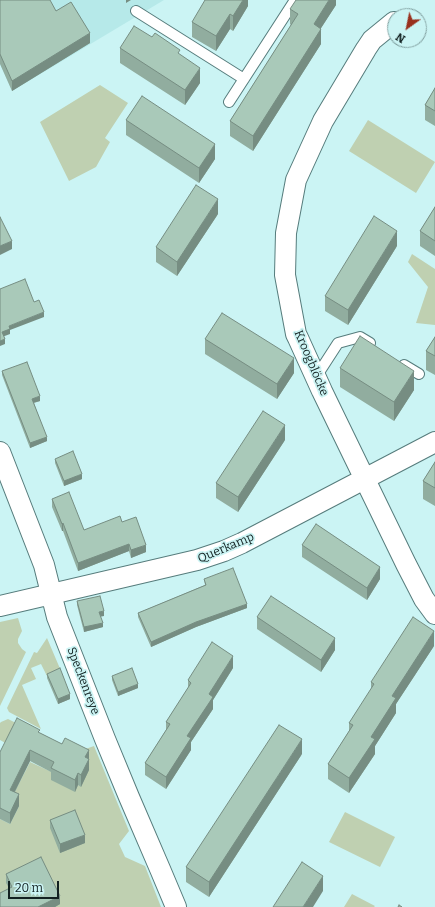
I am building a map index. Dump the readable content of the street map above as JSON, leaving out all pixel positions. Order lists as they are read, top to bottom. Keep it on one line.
{"streets":{"street":["Kroogblöcke","Querkamp","Speckenreye"]},"crossings":[["Kroogblöcke","Querkamp"],["Querkamp","Speckenreye"]],"scale_bar":"20 m","north":"bottom left"}
